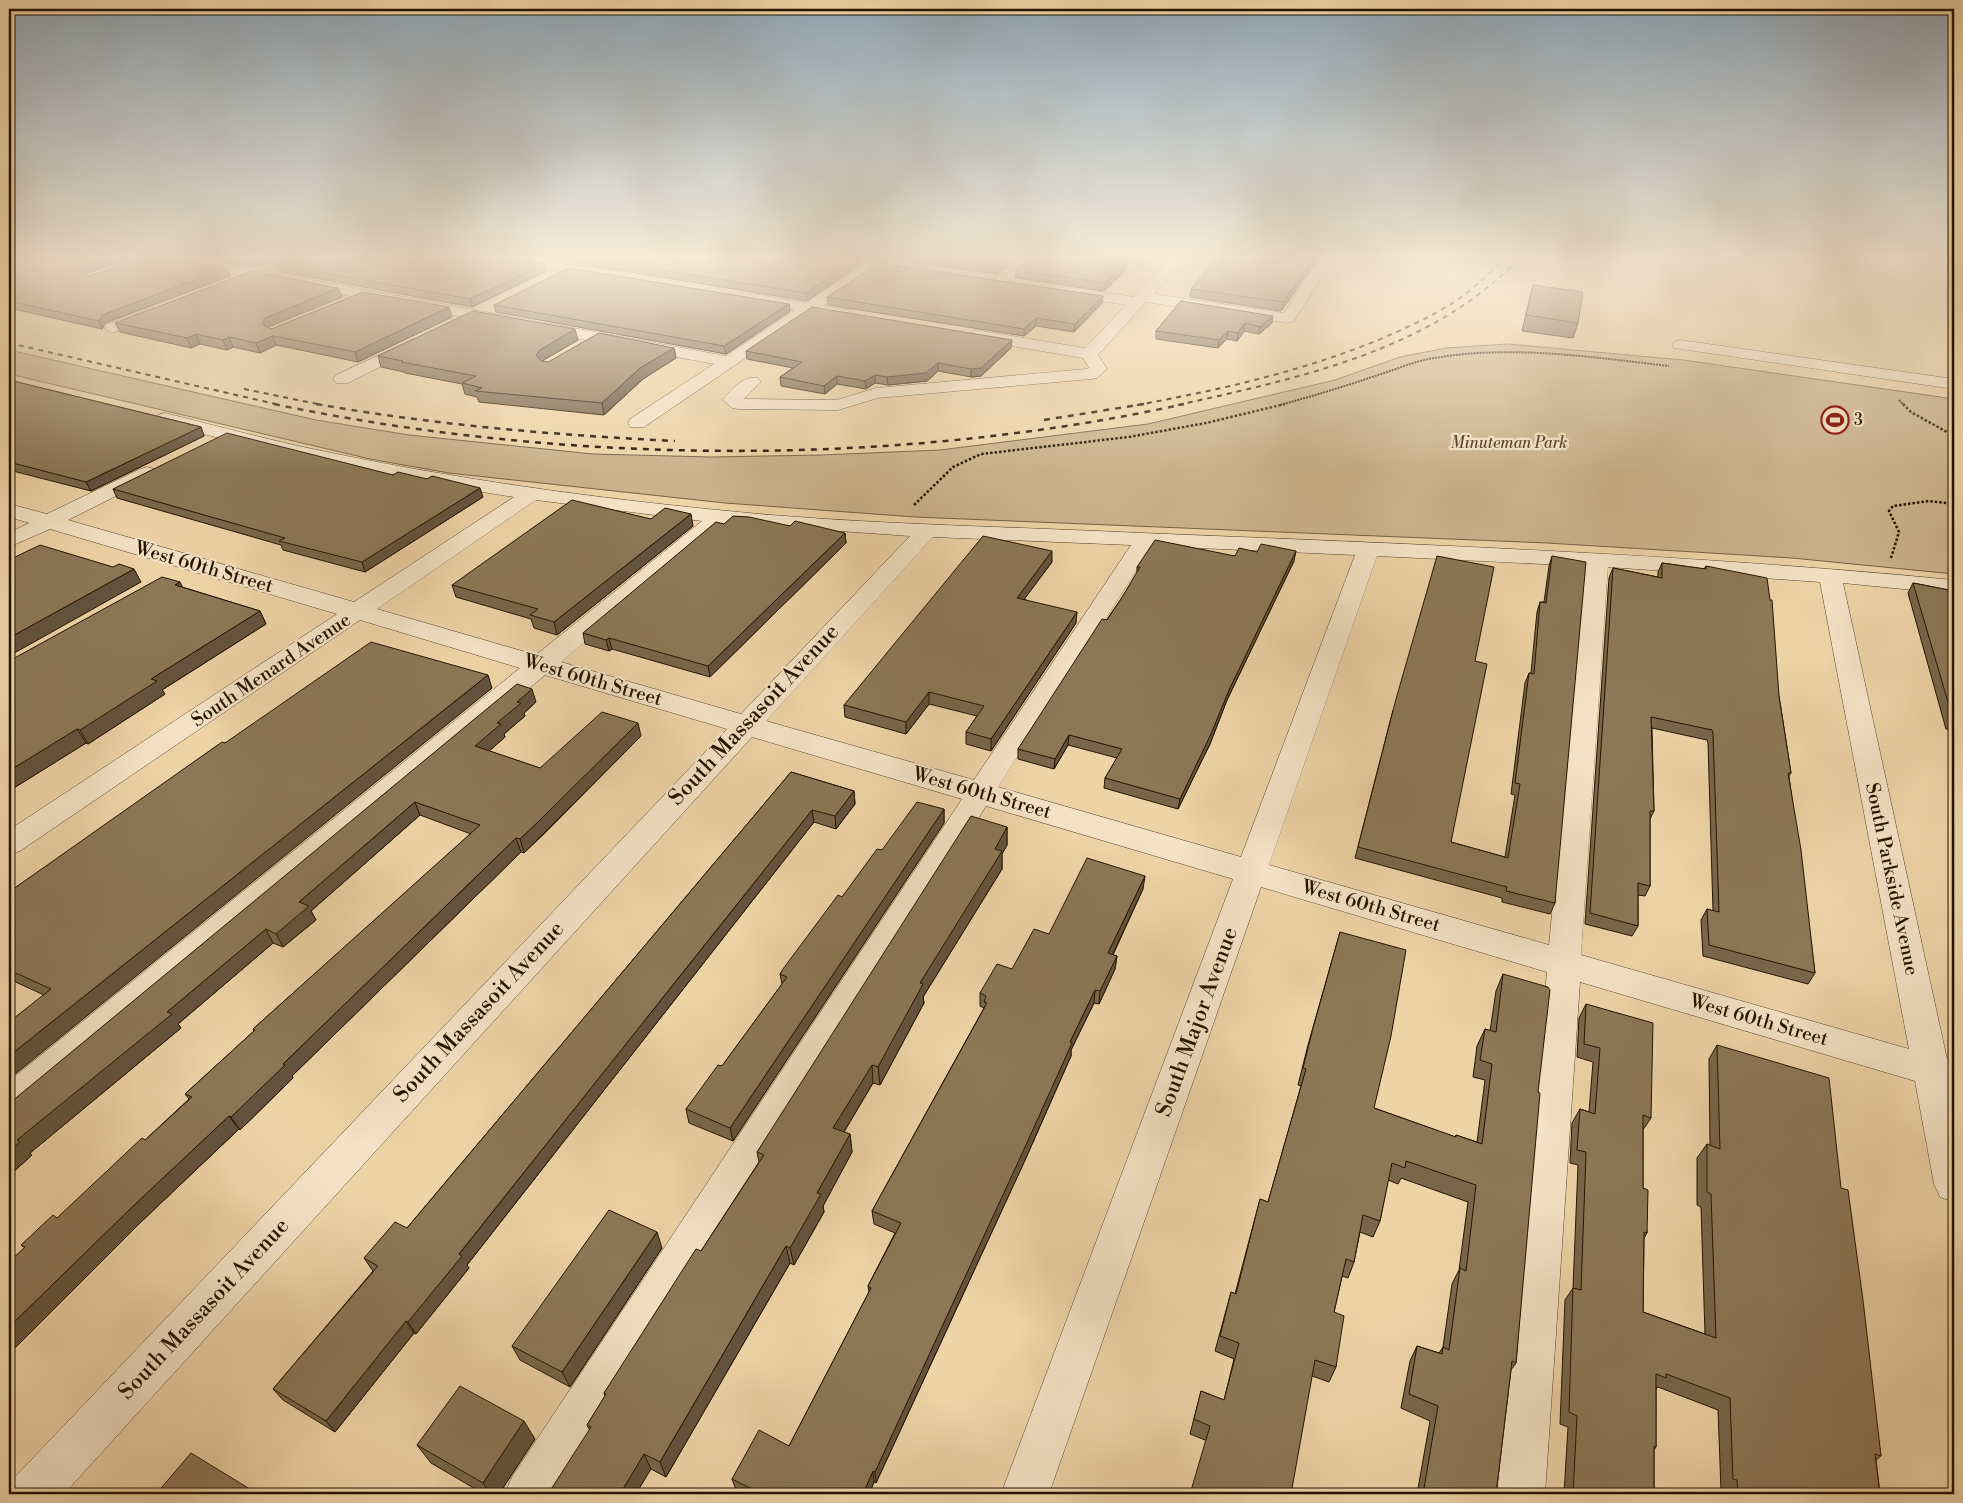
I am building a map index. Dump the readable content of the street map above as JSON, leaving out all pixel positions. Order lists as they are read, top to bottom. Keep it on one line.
{"streets":{"street":["West 60th Street","South Menard Avenue","South Massasoit Avenue","South Parkside Avenue","South Major Avenue"]},"crossings":[["West 60th Street","South Menard Avenue"],["West 60th Street","South Massasoit Avenue"],["West 60th Street","South Parkside Avenue"],["West 60th Street","South Major Avenue"]],"parks":["Minuteman Park"],"places":{"sports":["3"]}}
